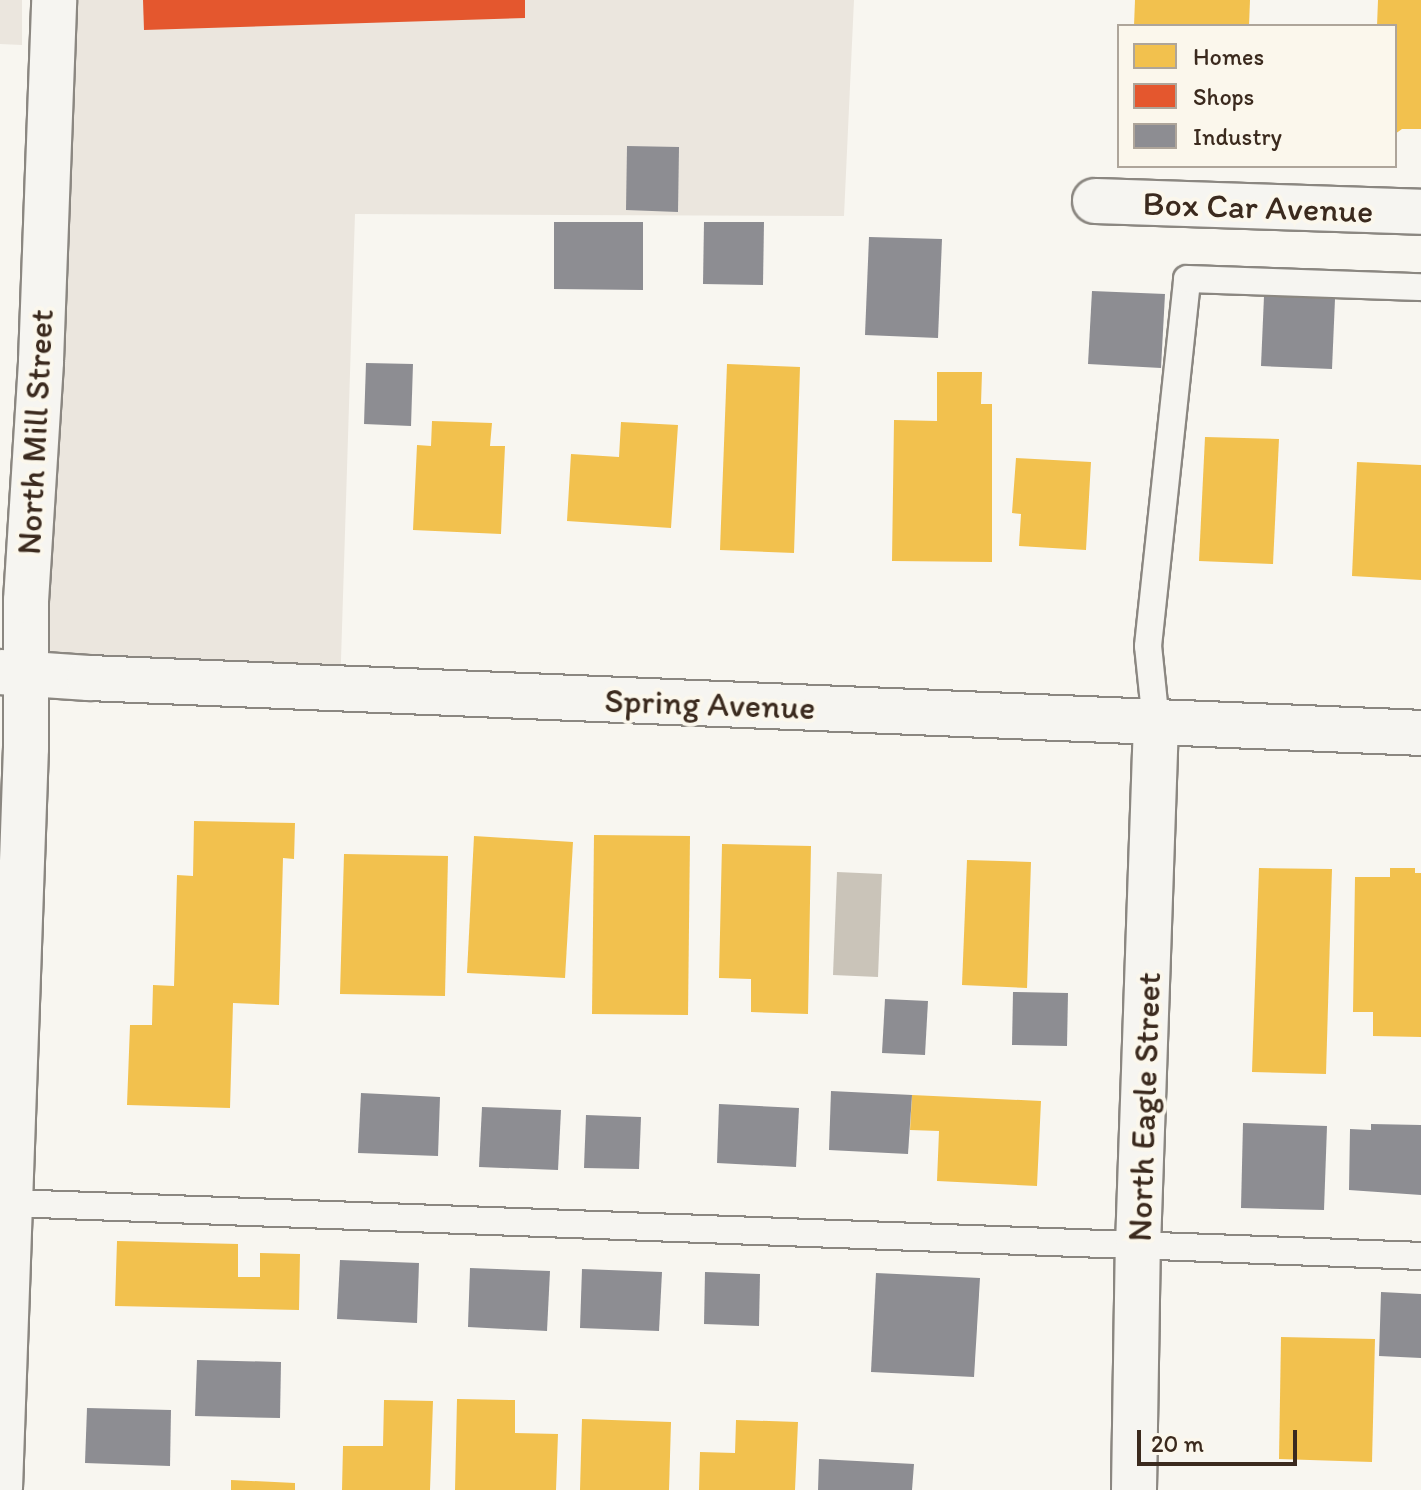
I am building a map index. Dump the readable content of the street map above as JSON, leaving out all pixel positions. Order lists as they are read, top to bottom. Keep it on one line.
{"streets":{"street":["Box Car Avenue","North Mill Street","Spring Avenue","North Eagle Street"]},"crossings":[["North Mill Street","Spring Avenue"],["Spring Avenue","North Eagle Street"]],"legend":["Homes","Shops","Industry"],"scale_bar":"20 m"}
